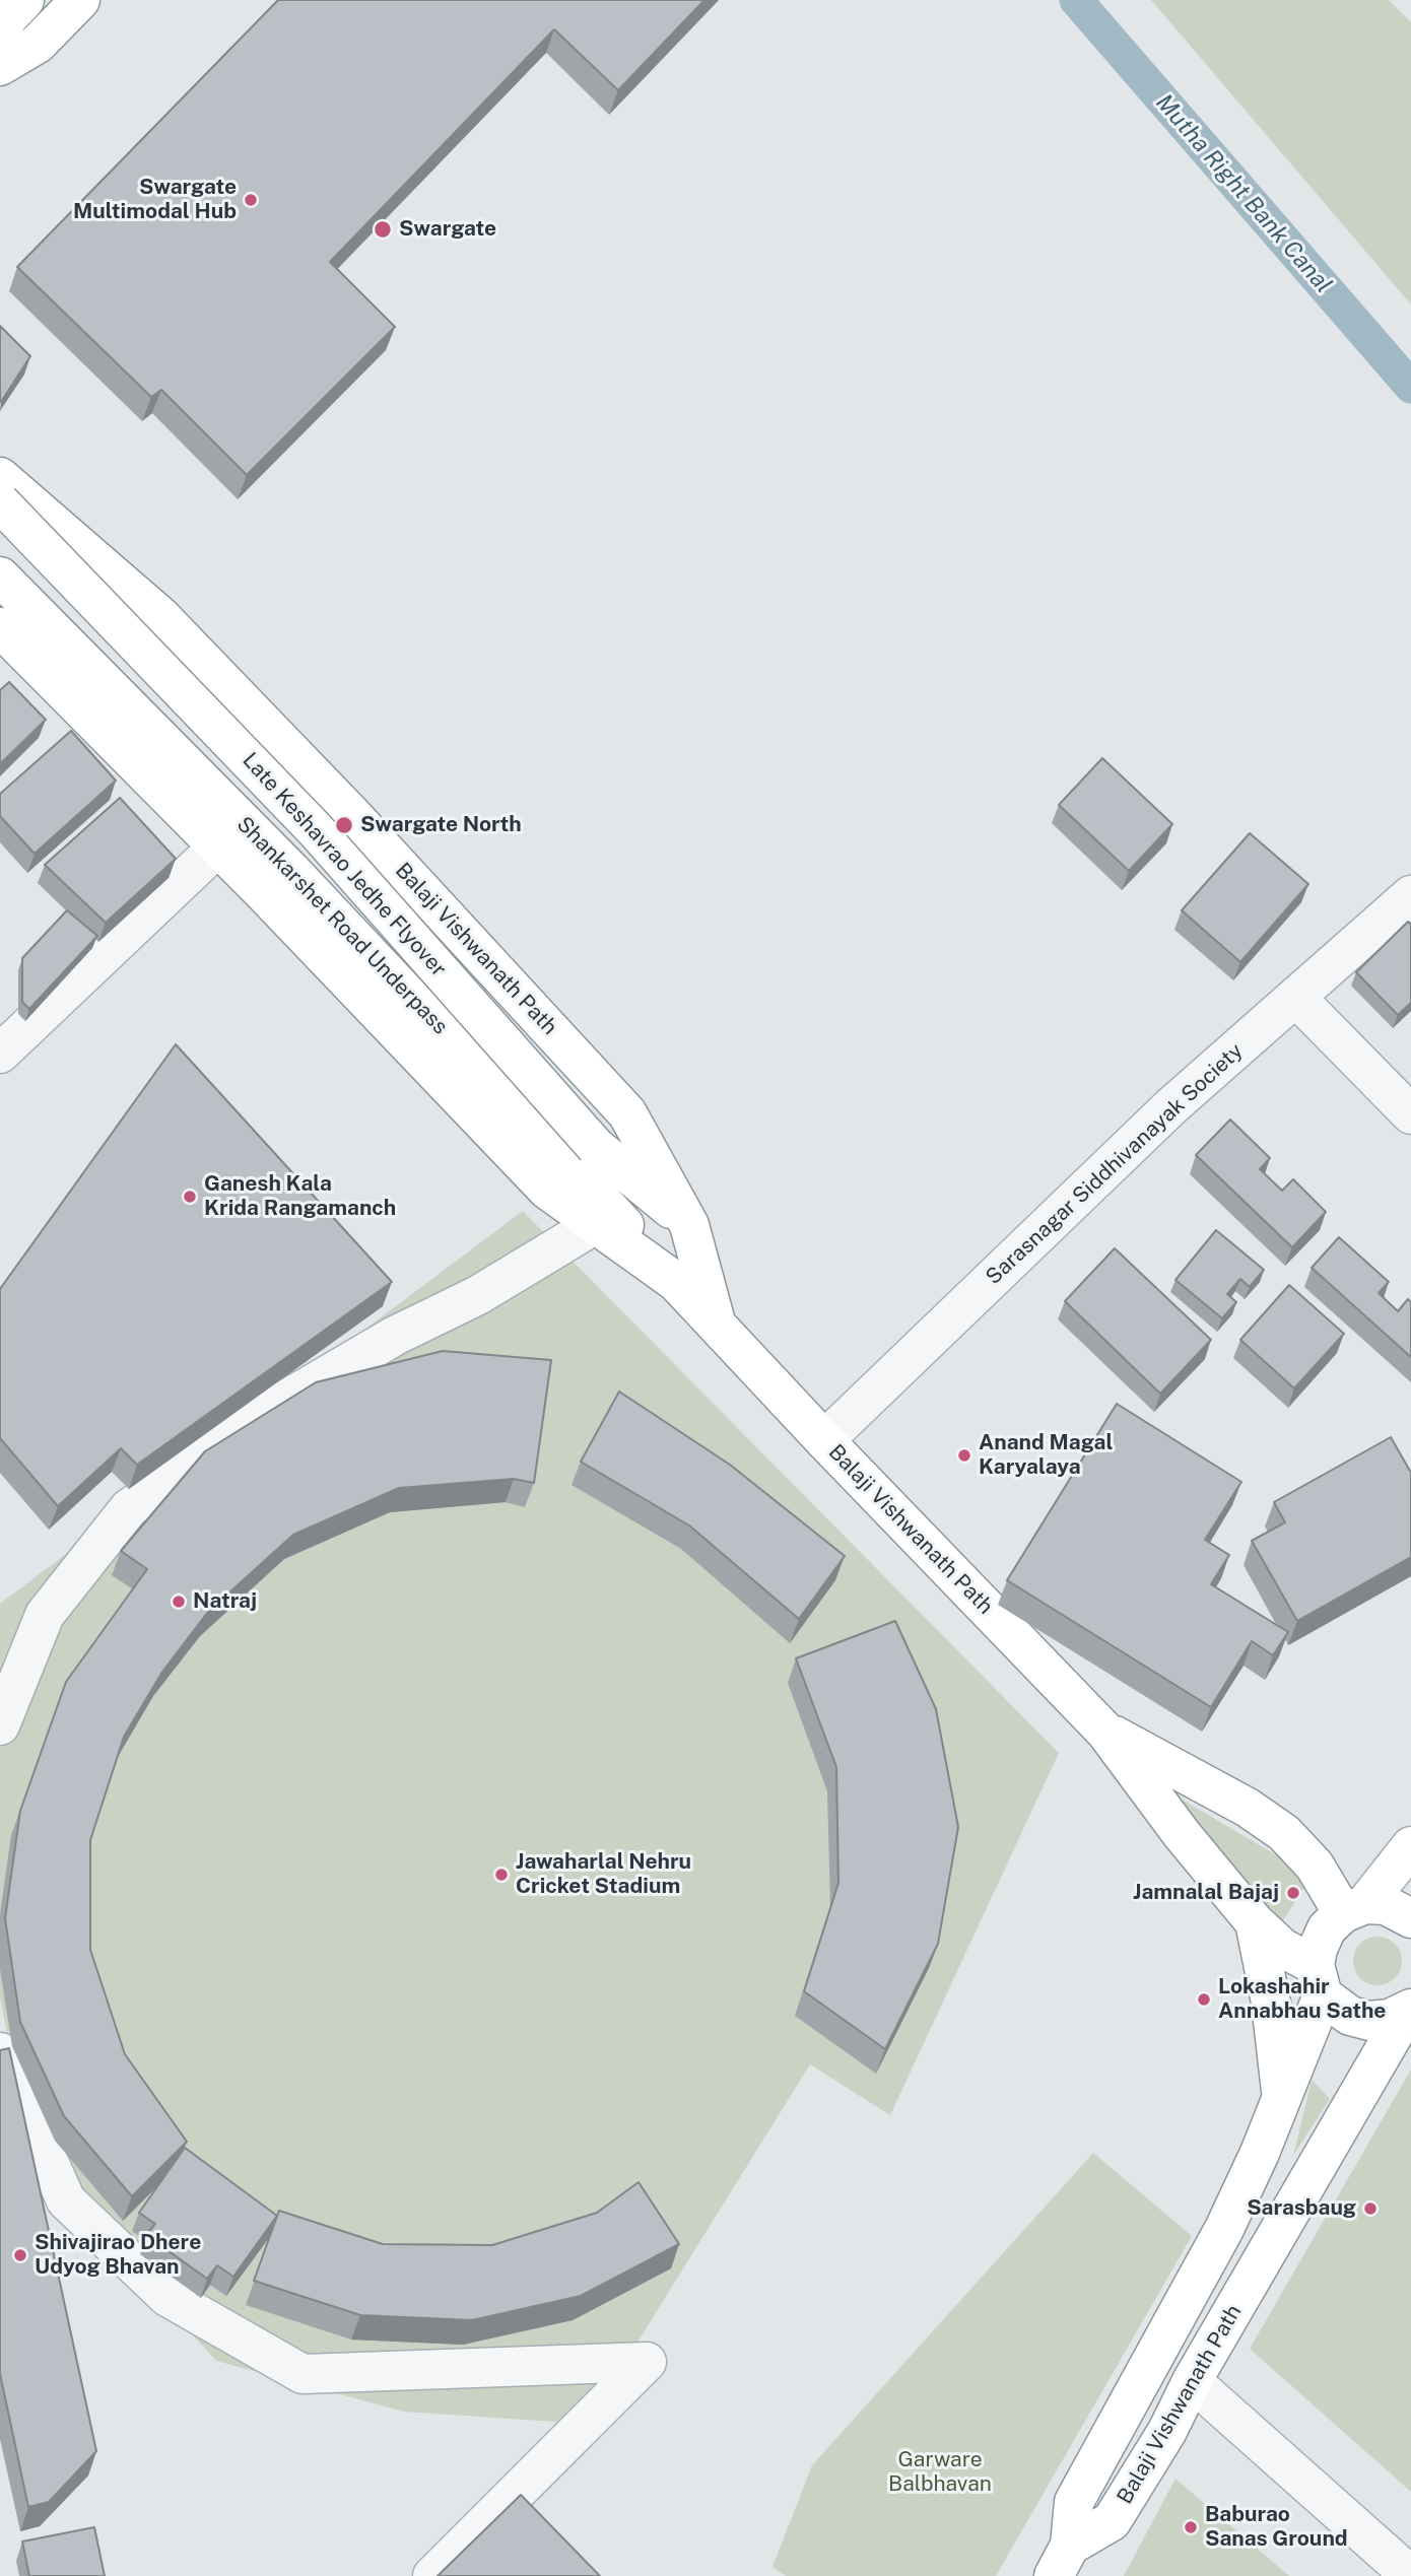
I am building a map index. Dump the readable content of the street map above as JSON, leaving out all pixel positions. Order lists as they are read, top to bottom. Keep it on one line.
{"streets":{"main road":["Late Keshavrao Jedhe Flyover","Shankarshet Road Underpass","Balaji Vishwanath Path"],"street":["Sarasnagar Siddhivanayak Society"]},"crossings":[["Late Keshavrao Jedhe Flyover","Balaji Vishwanath Path"],["Shankarshet Road Underpass","Balaji Vishwanath Path"],["Balaji Vishwanath Path","Sarasnagar Siddhivanayak Society"]],"water":["Mutha Right Bank Canal"],"parks":["Garware Balbhavan"],"places":["Swargate Multimodal Hub","Swargate","Swargate North","Ganesh Kala Krida Rangamanch","Anand Magal Karyalaya","Natraj","Jawaharlal Nehru Cricket Stadium","Jamnalal Bajaj","Lokashahir Annabhau Sathe","Sarasbaug","Shivajirao Dhere Udyog Bhavan","Baburao Sanas Ground"]}
